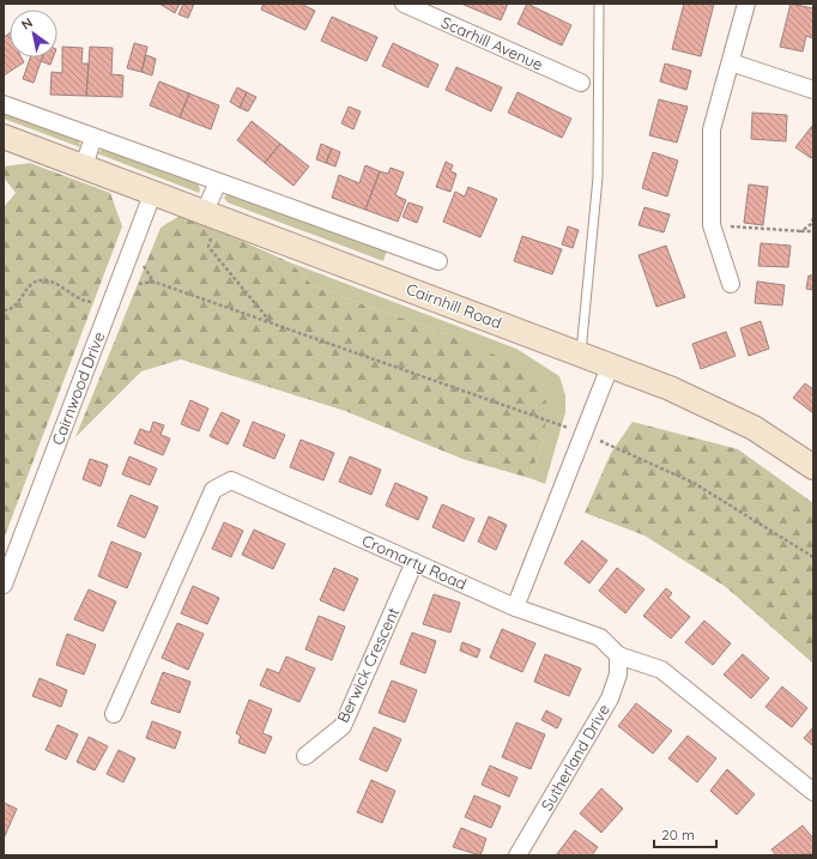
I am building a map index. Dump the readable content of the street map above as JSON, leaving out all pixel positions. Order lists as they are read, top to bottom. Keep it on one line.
{"streets":{"main road":["Cairnhill Road"],"street":["Scarhill Avenue","Cairnwood Drive","Cromarty Road","Berwick Crescent","Sutherland Drive"]},"crossings":[["Cairnhill Road","Cairnwood Drive"],["Cromarty Road","Berwick Crescent"],["Cromarty Road","Sutherland Drive"]],"scale_bar":"20 m","north":"top left"}
